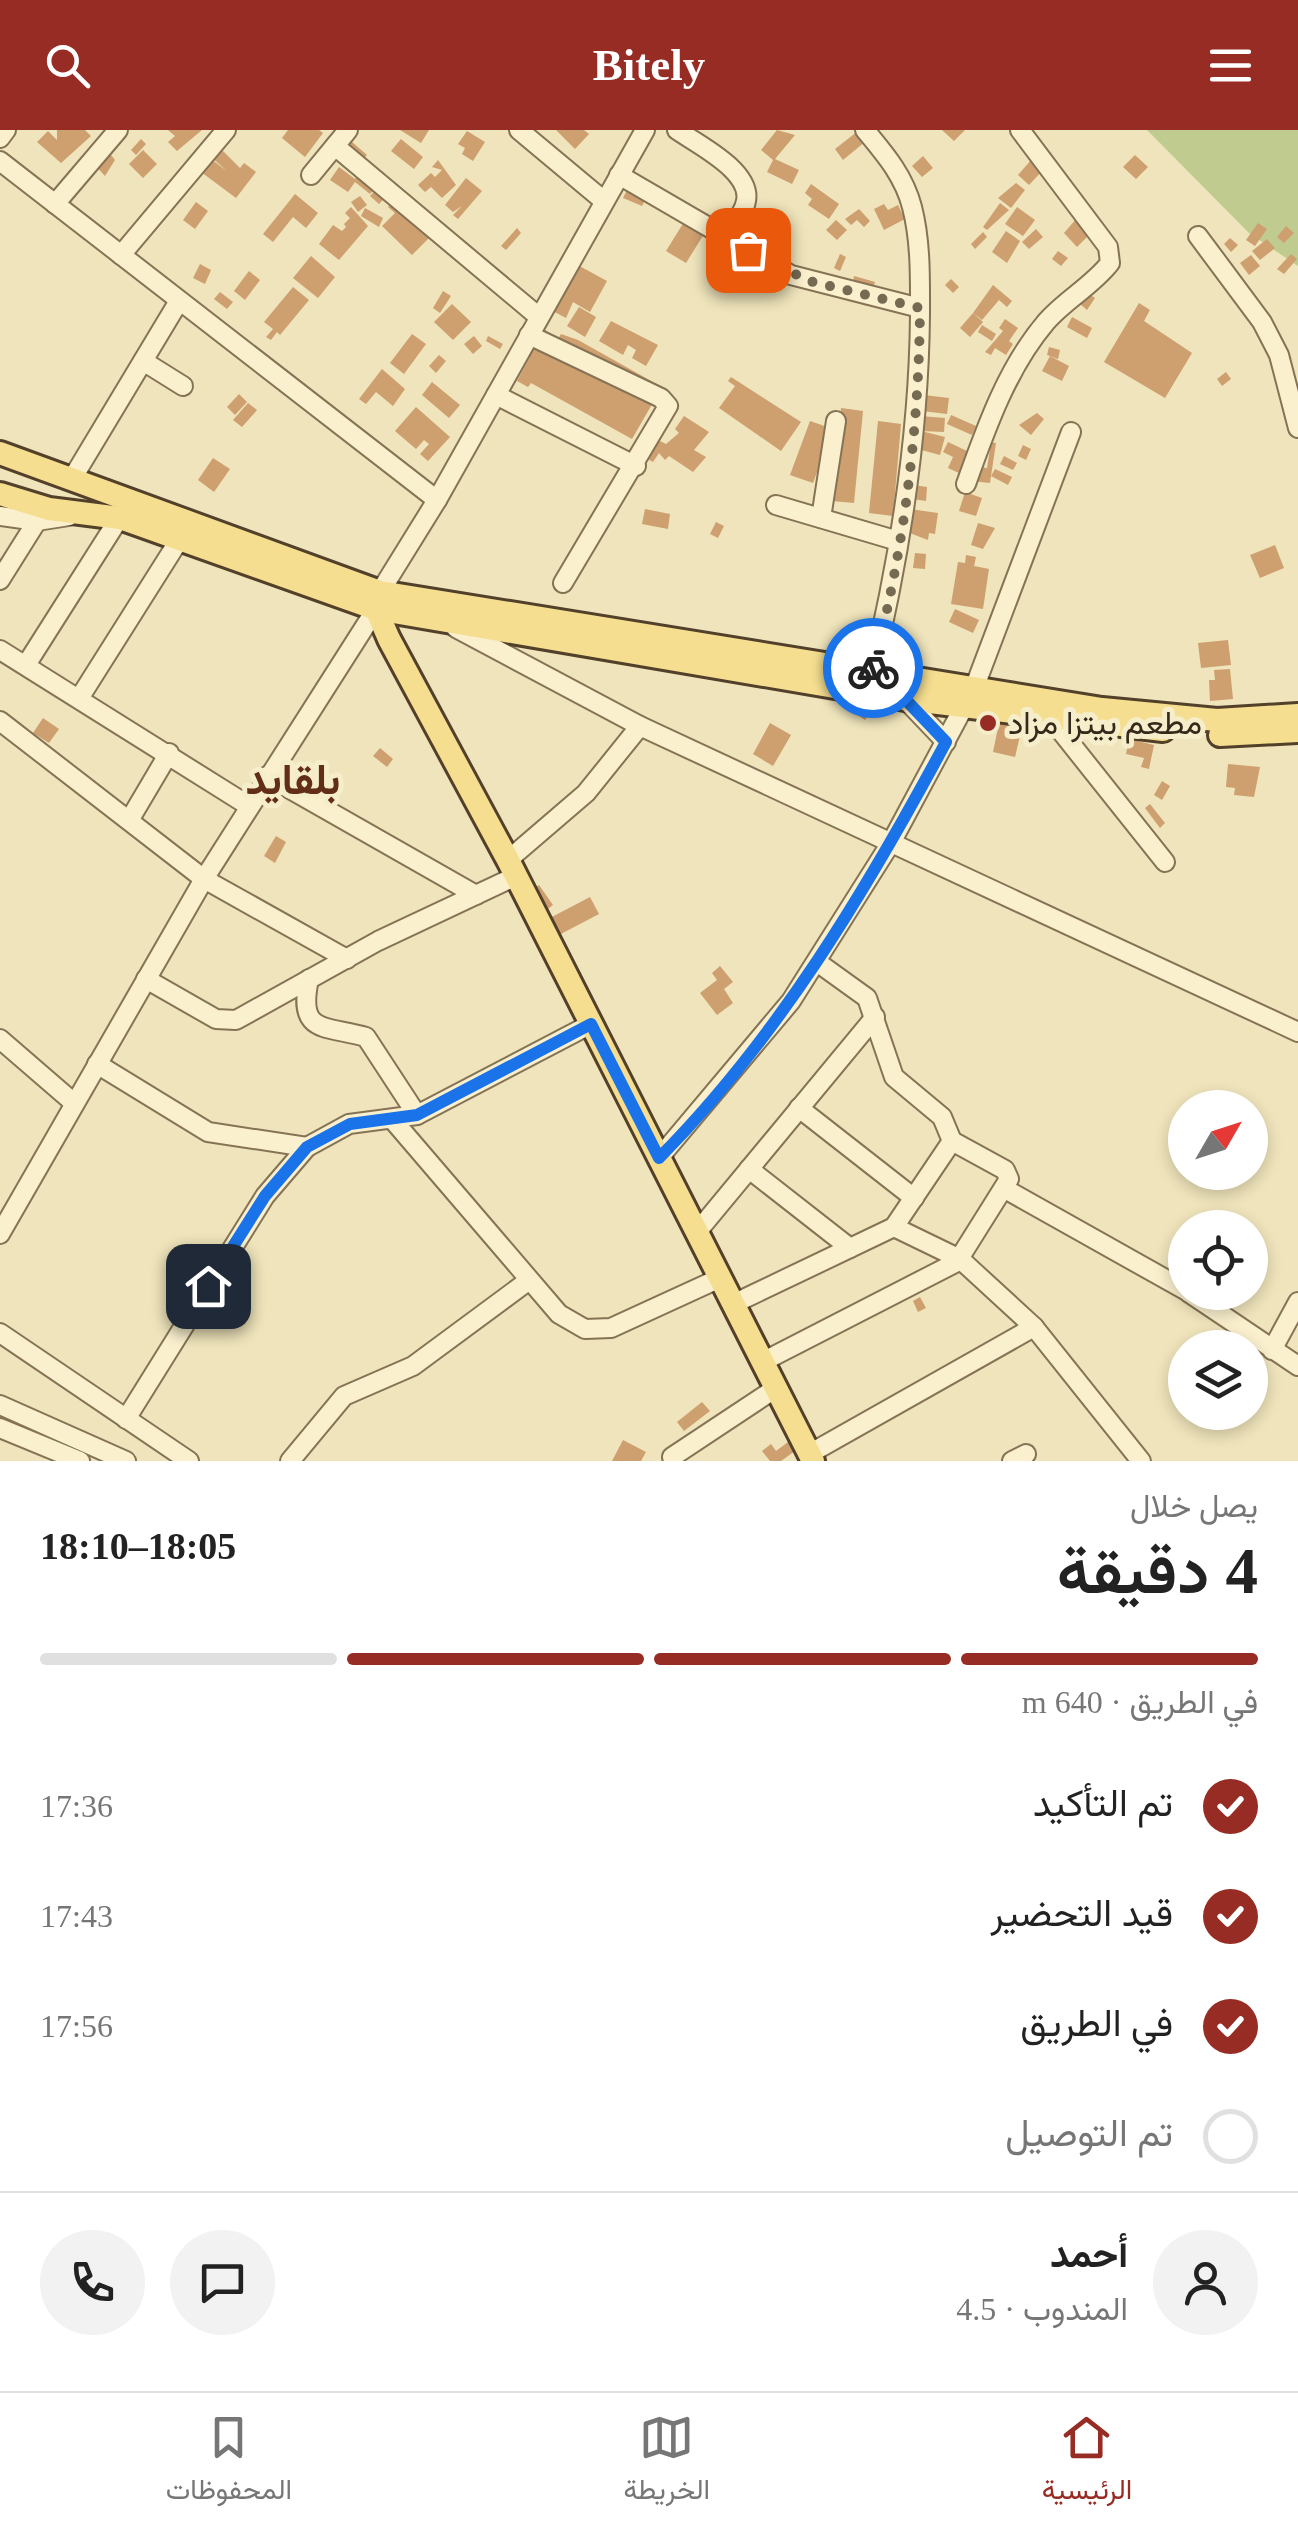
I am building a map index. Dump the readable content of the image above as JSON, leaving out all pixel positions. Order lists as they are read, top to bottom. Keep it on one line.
{"districts":["بلقايد"],"places":["مطعم بيتزا مزاد"],"north":"top right","page":{"header":"Bitely","heading":["4 دقيقة","يصل خلال","18:05–18:10"],"panel":["أحمد","المندوب · 4.5"],"bar":"في الطريق · 640 m","list":[["تم التأكيد","17:36"],["قيد التحضير","17:43"],["في الطريق","17:56"],"تم التوصيل"],"tabs":["الرئيسية","الخريطة","المحفوظات"]}}
